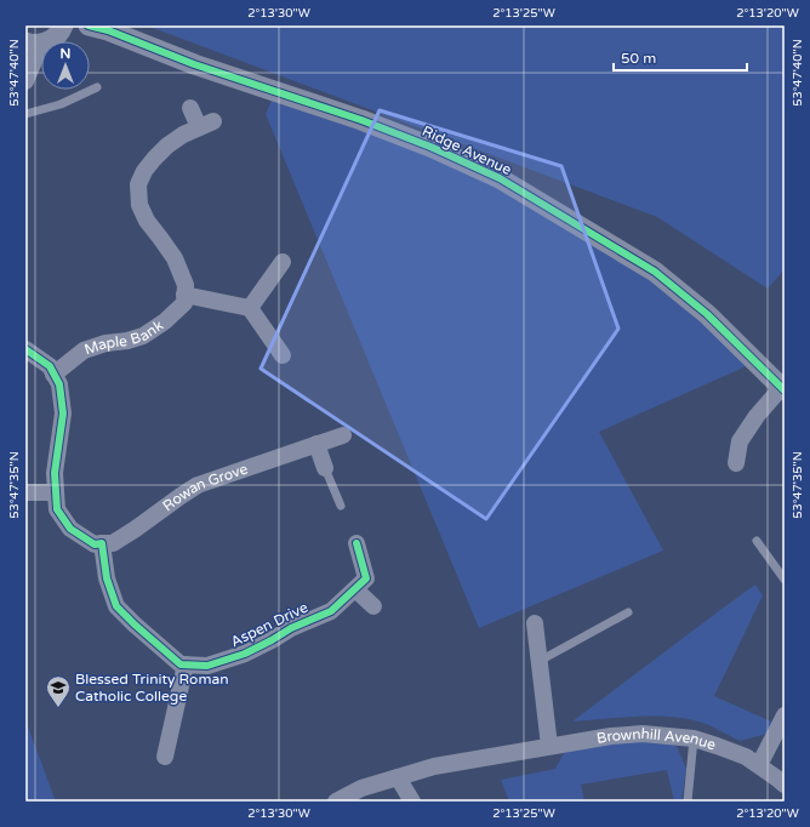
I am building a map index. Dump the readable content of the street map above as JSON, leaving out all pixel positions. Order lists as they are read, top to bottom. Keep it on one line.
{"streets":{"street":["Ridge Avenue","Maple Bank","Rowan Grove","Aspen Drive","Brownhill Avenue"]},"places":{"school or university":["Blessed Trinity Roman Catholic College"]},"scale_bar":"50 m","north":"top","coordinates":["2°13'30\"W","2°13'25\"W","2°13'20\"W","53°47'40\"N","53°47'35\"N"]}
